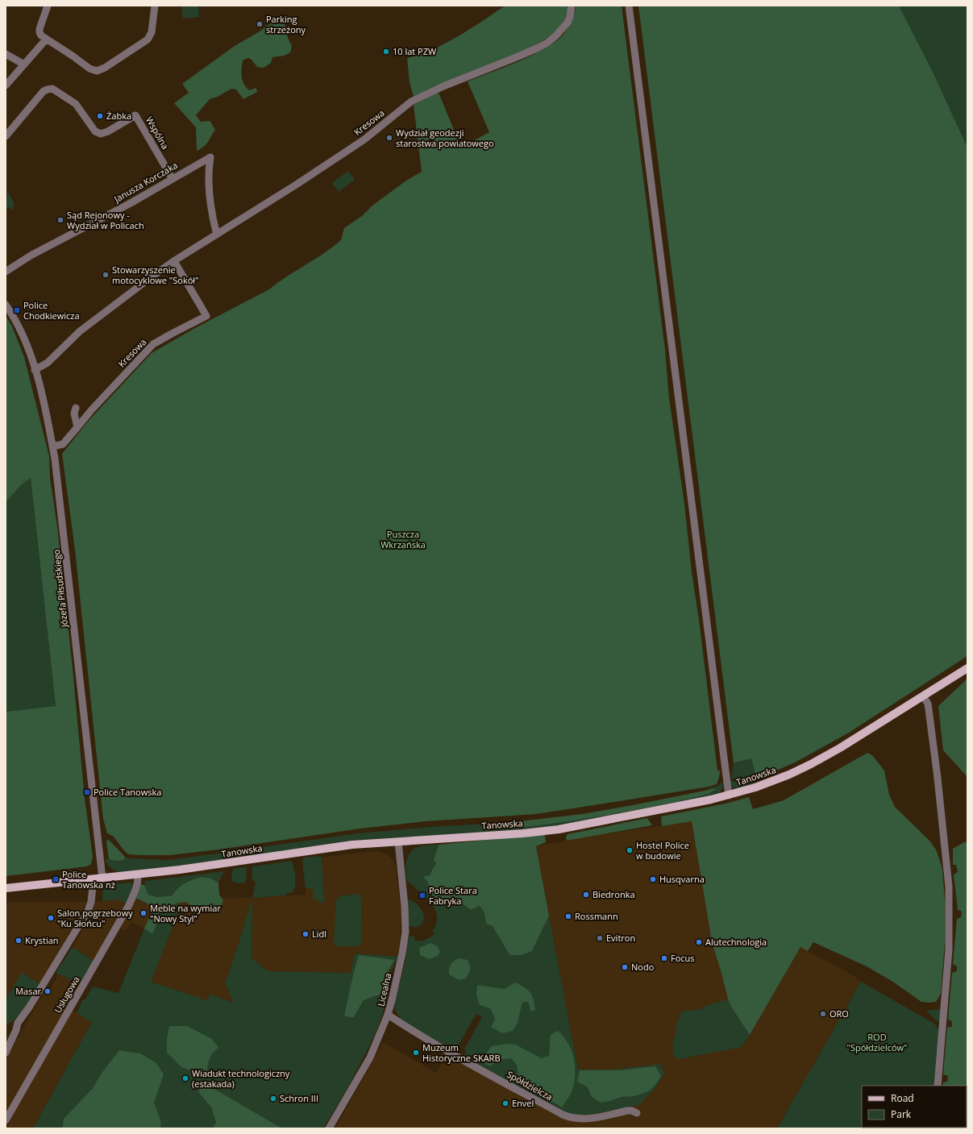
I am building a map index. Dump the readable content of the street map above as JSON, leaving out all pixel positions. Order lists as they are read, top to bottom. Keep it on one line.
{"streets":{"main road":["Tanowska"],"street":["Kresowa","Wspólna","Janusza Korczaka","Józefa Piłsudskiego","Licealna","Usługowa","Spółdzielcza"]},"crossings":[["Kresowa","Janusza Korczaka"],["Kresowa","Józefa Piłsudskiego"],["Wspólna","Janusza Korczaka"],["Józefa Piłsudskiego","Tanowska"],["Tanowska","Licealna"],["Tanowska","Usługowa"],["Licealna","Spółdzielcza"]],"parks":["Puszcza Wkrzańska","ROD \"Spółdzielców\""],"places":{"other":["Parking strzeżony","10 lat PZW","Żabka","Wydział geodezji starostwa powiatowego","Sąd Rejonowy - Wydział w Policach","Stowarzyszenie motocyklowe \"Sokół\"","Hostel Police w budowie","Husqvarna","Biedronka","Meble na wymiar \"Nowy Styl\"","Rossmann","Salon pogrzebowy \"Ku Słońcu\"","Lidl","Evitron","Krystian","Alutechnologia","Focus","Nodo","Masar","ORO","Muzeum Historyczne SKARB","Wiadukt technologiczny (estakada)","Schron III","Envel"],"transit":["Police Chodkiewicza","Police Tanowska","Police Tanowska nż","Police Stara Fabryka"]},"legend":["Road","Park"]}
